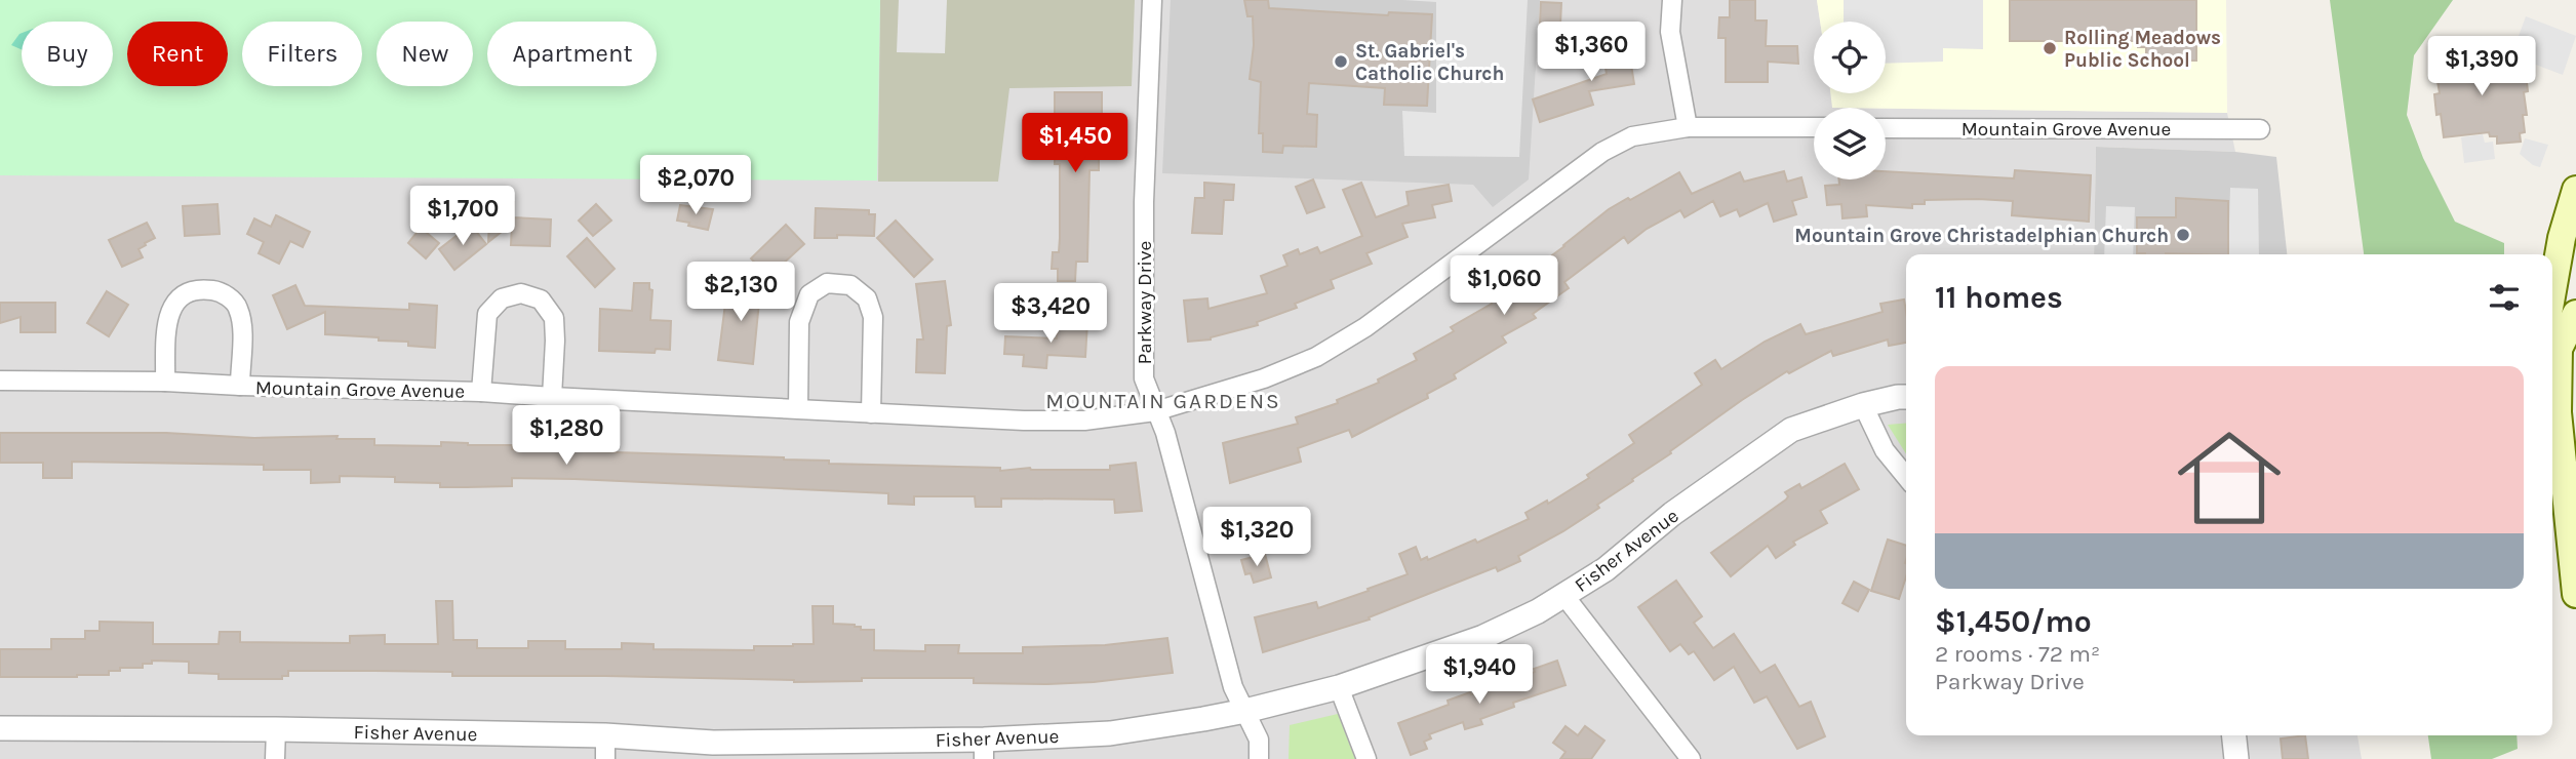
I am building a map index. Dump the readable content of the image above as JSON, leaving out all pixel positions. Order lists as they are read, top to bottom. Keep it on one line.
{"streets":{"street":["Mountain Grove Avenue","Parkway Drive","Fisher Avenue"]},"crossings":[["Mountain Grove Avenue","Parkway Drive"],["Parkway Drive","Fisher Avenue"]],"districts":["MOUNTAIN GARDENS"],"places":["Rolling Meadows Public School","St. Gabriel's Catholic Church","Mountain Grove Christadelphian Church"],"page":{"price":["$1,360","$1,390","$1,450","$2,070","$1,700","$1,060","$2,130","$3,420","$1,280","$1,320","$1,940"],"chip":["Buy","Rent","Filters","New","Apartment"],"heading":"11 homes","list":[{"name":"$1,450/mo","note":"2 rooms · 72 m² · Parkway Drive"}]}}
